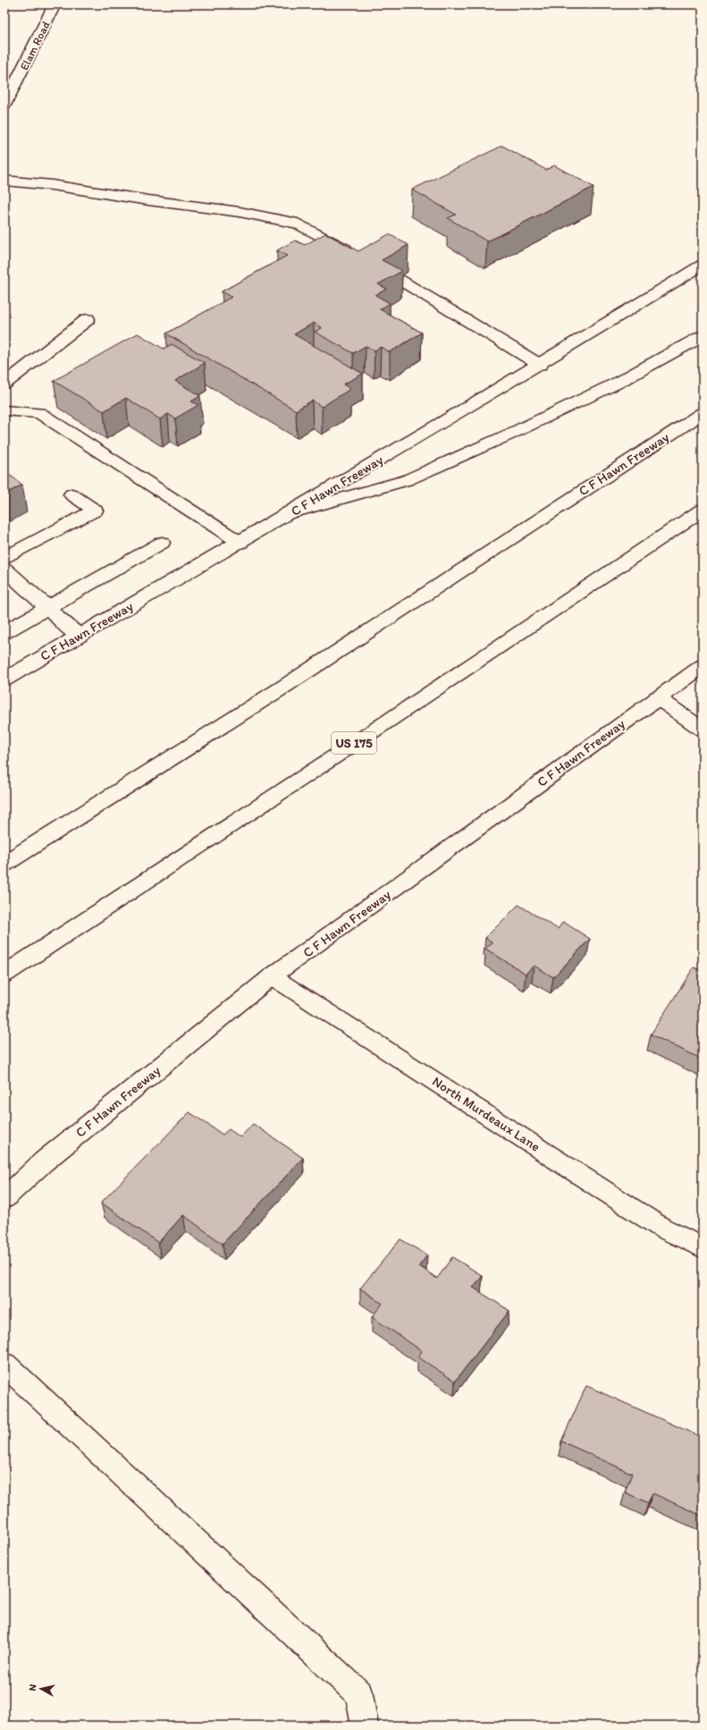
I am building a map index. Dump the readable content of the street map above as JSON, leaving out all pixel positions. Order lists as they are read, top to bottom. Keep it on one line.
{"streets":{"main road":["Elam Road","C F Hawn Freeway","US 175","North Murdeaux Lane"]},"crossings":[["C F Hawn Freeway","North Murdeaux Lane"]],"north":"left"}
